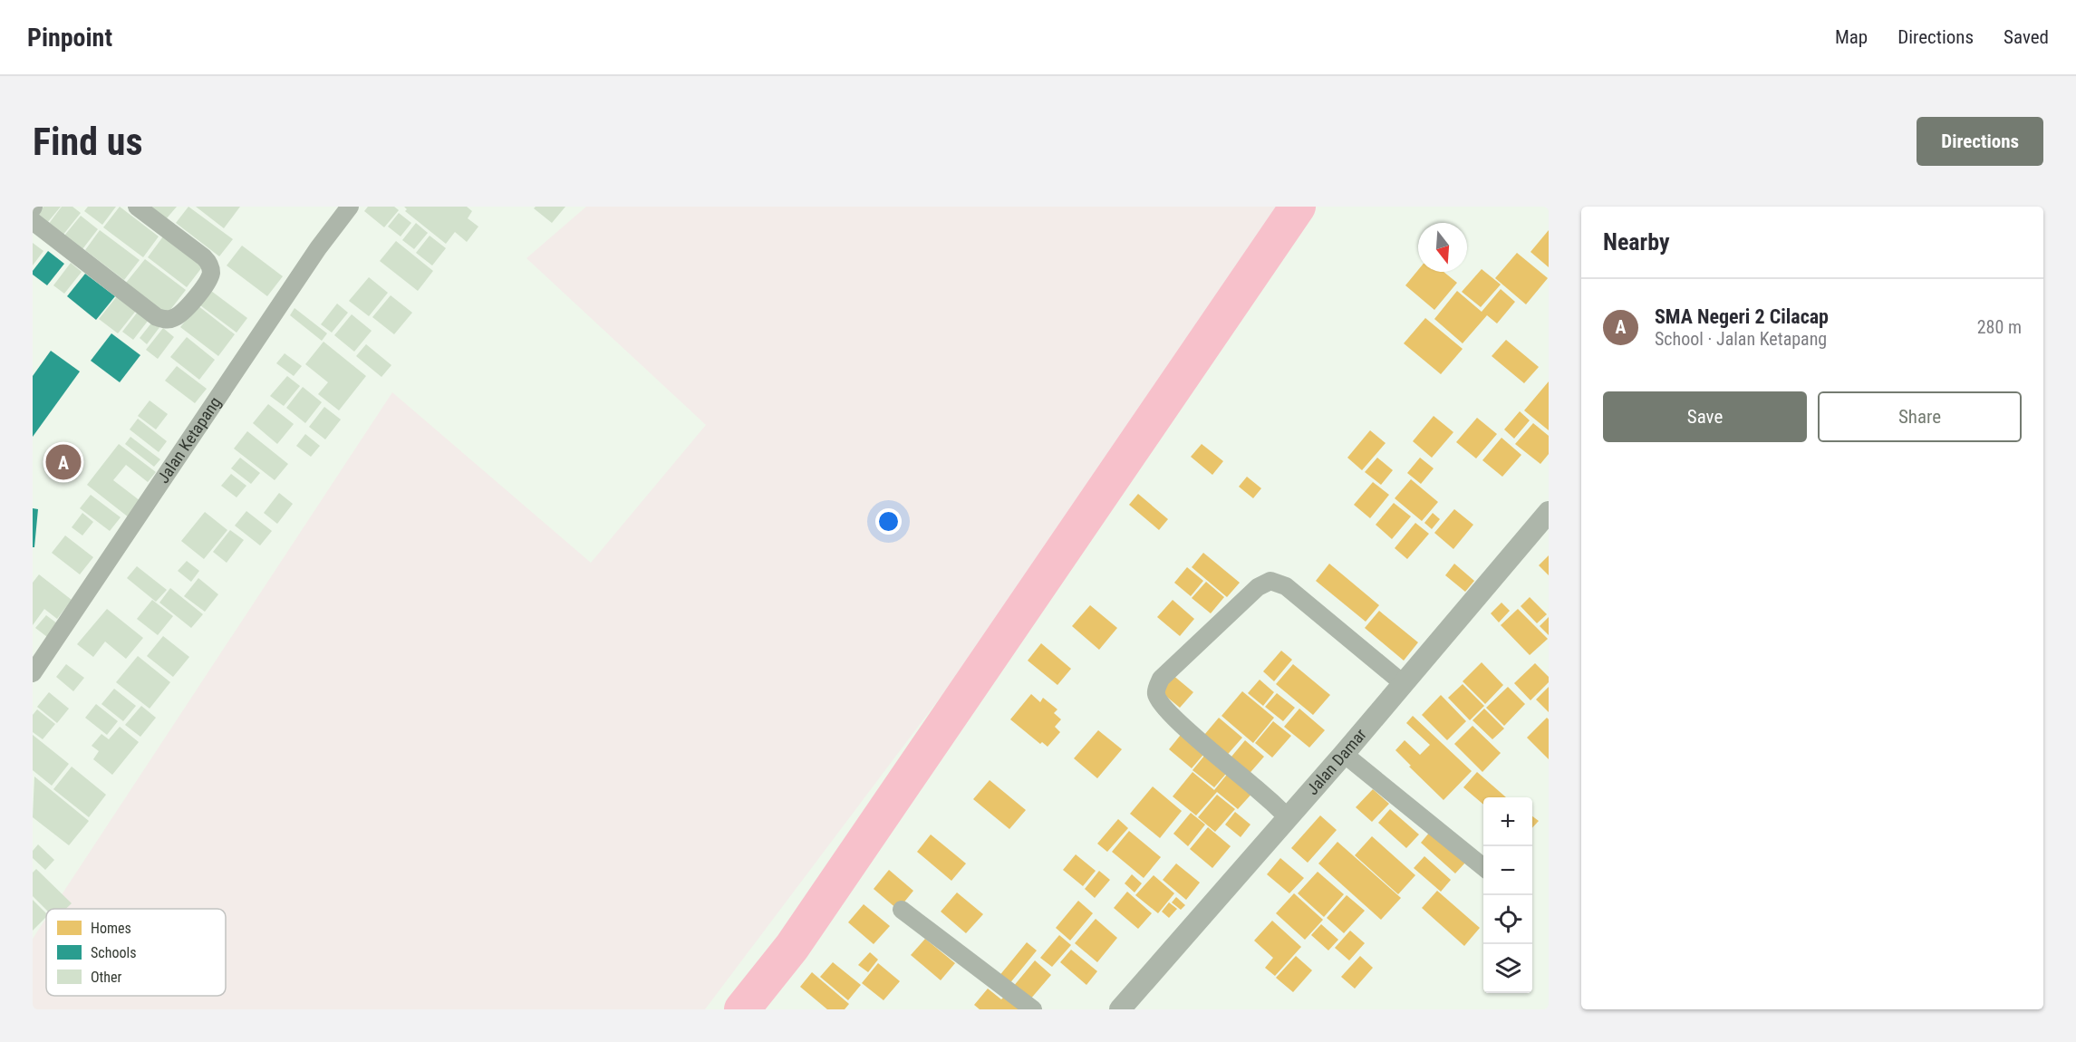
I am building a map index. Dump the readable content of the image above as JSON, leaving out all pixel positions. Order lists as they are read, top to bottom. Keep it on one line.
{"streets":{"street":["Jalan Ketapang","Jalan Damar"]},"legend":["Homes","Schools","Other"],"north":"bottom","page":{"header":"Pinpoint","nav":["Map","Directions","Saved"],"buttons":["Directions",["Save","Share"]],"title":"Find us","heading":"Nearby","list":[{"mark":"A","name":"SMA Negeri 2 Cilacap","note":"School · Jalan Ketapang","value":"280 m"}],"pins":"A","map_buttons":["+","−"]}}
